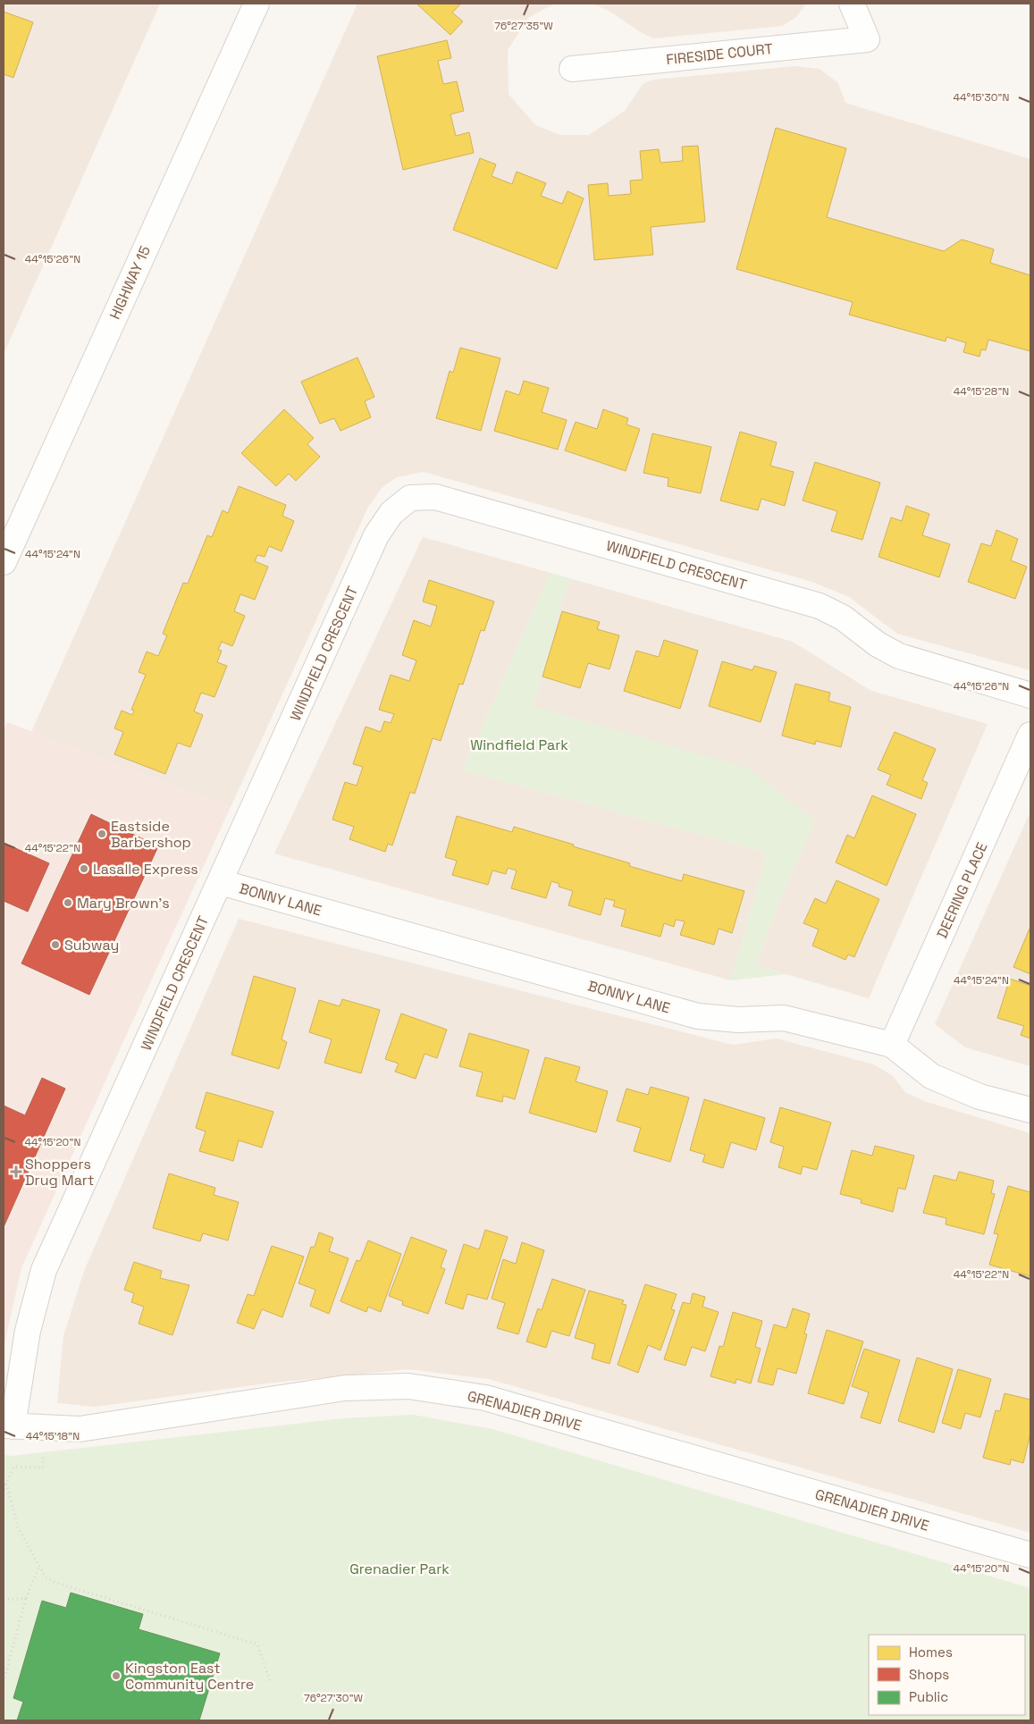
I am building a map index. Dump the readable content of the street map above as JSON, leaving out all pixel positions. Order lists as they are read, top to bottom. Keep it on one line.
{"streets":{"street":["FIRESIDE COURT","HIGHWAY 15","WINDFIELD CRESCENT","DEERING PLACE","BONNY LANE","GRENADIER DRIVE"]},"crossings":[["WINDFIELD CRESCENT","BONNY LANE"],["WINDFIELD CRESCENT","GRENADIER DRIVE"],["DEERING PLACE","BONNY LANE"]],"parks":["Windfield Park","Grenadier Park"],"places":{"other":["Eastside Barbershop","Lasalle Express","Mary Brown's","Subway","Kingston East Community Centre"],"health":["Shoppers Drug Mart"]},"legend":["Homes","Shops","Public"],"coordinates":["76°27'35\"W","44°15'30\"N","44°15'26\"N","44°15'28\"N","44°15'24\"N","44°15'22\"N","44°15'20\"N","44°15'18\"N","76°27'30\"W"]}
